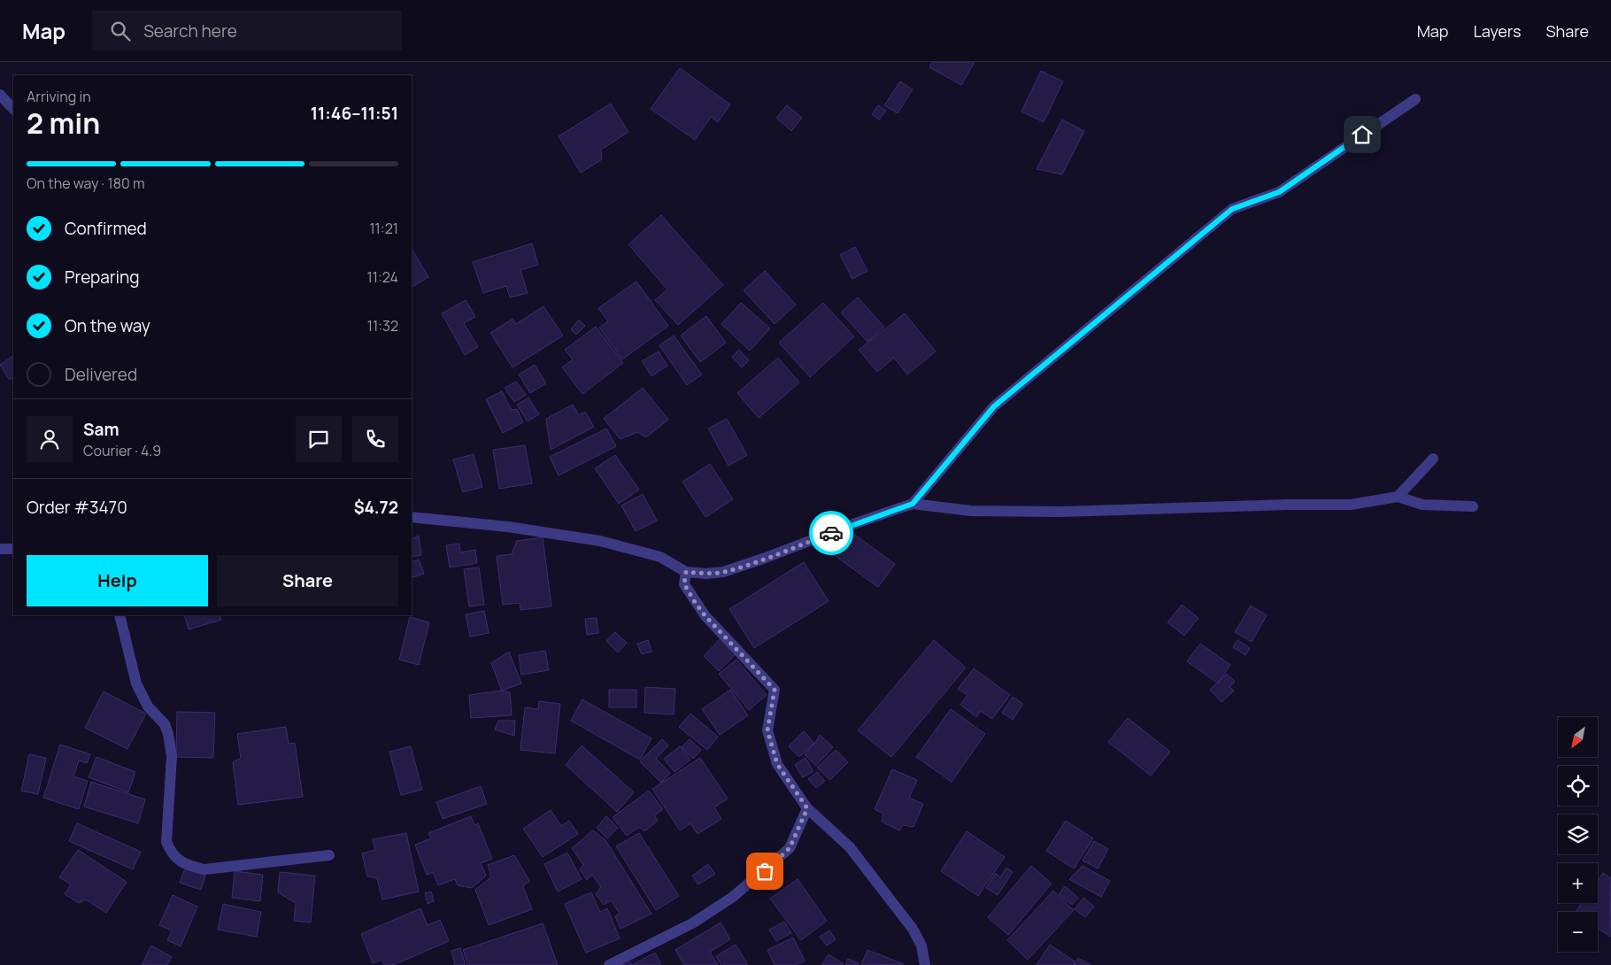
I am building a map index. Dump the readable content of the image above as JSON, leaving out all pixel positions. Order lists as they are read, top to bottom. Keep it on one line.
{"north":"bottom left","page":{"header":"Map","search":"Search here","nav":["Map","Layers","Share"],"heading":["2 min","Arriving in","11:46–11:51"],"panel":["Sam","Courier · 4.9","Order #3470","$4.72"],"bar":"On the way · 180 m","list":[["Confirmed","11:21"],["Preparing","11:24"],["On the way","11:32"],"Delivered"],"buttons":["Help","Share"],"map_buttons":["+","−"]}}
